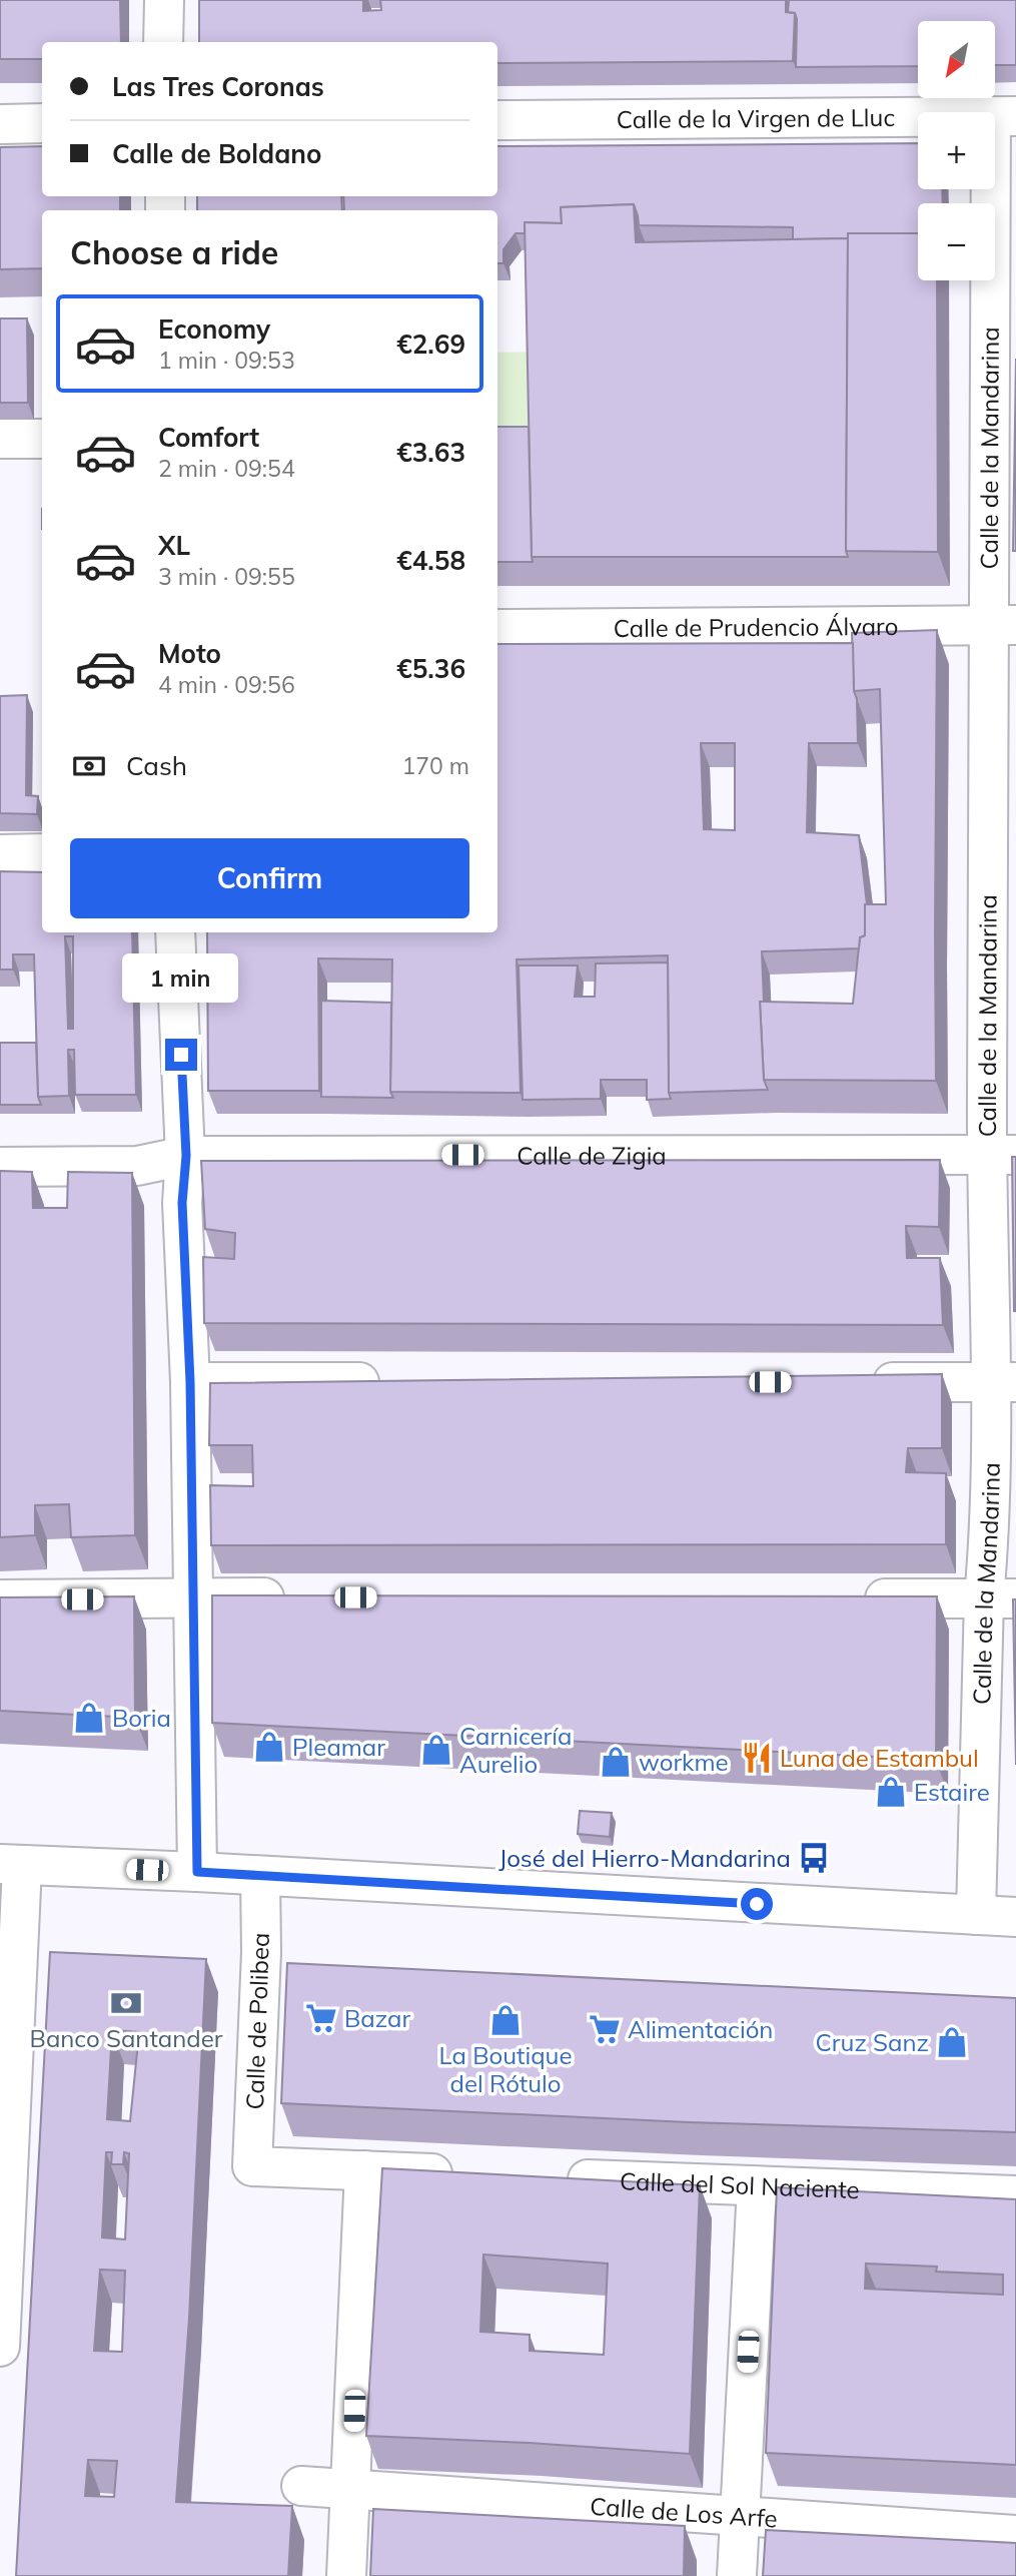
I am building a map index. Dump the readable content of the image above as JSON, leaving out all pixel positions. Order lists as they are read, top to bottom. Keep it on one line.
{"streets":{"street":["Calle de la Virgen de Lluc","Calle de la Mandarina","Calle de Prudencio Álvaro","Calle de Zigia","Calle de Polibea","Calle del Sol Naciente","Calle de Los Arfe"]},"crossings":[["Calle de la Virgen de Lluc","Calle de la Mandarina"],["Calle de la Mandarina","Calle de Prudencio Álvaro"],["Calle de la Mandarina","Calle de Zigia"]],"places":{"shop":["Boria","Pleamar","Carnicería Aurelio","workme","Estaire","La Boutique del Rótulo","Cruz Sanz"],"restaurant":["Luna de Estambul"],"bus stop":["José del Hierro-Mandarina"],"bank":["Banco Santander"],"supermarket":["Bazar","Alimentación"]},"north":"bottom left","page":{"map_buttons":["+","−"],"banner":["Las Tres Coronas","Calle de Boldano"],"heading":"Choose a ride","list":[{"name":"Economy","note":"1 min · 09:53","value":"€2.69"},{"name":"Comfort","note":"2 min · 09:54","value":"€3.63"},{"name":"XL","note":"3 min · 09:55","value":"€4.58"},{"name":"Moto","note":"4 min · 09:56","value":"€5.36"}],"pay":["Cash","170 m"],"buttons":"Confirm","bubble":"1 min"}}
